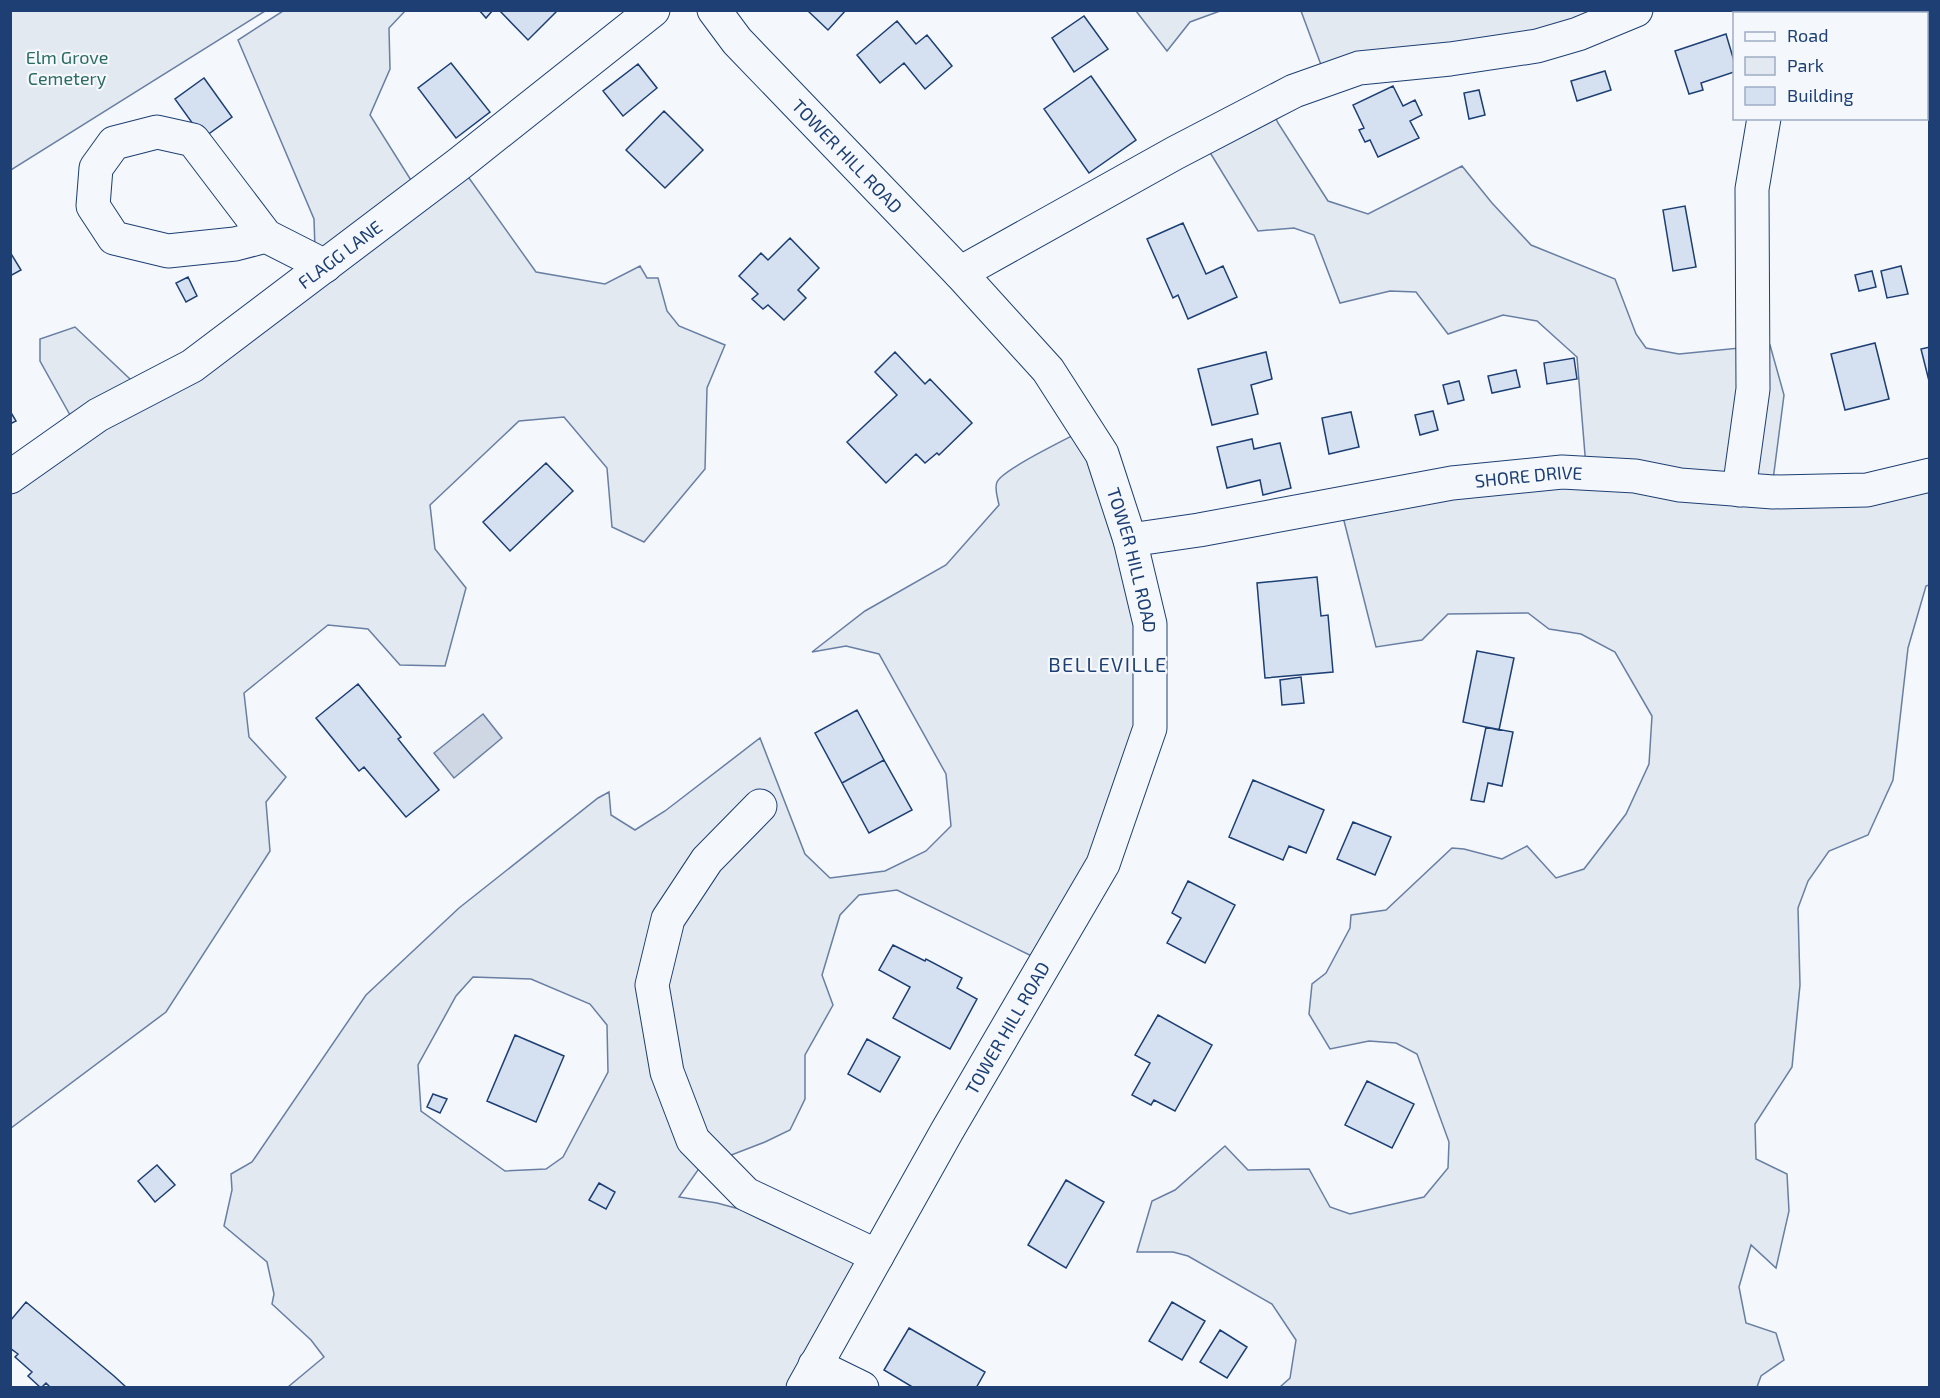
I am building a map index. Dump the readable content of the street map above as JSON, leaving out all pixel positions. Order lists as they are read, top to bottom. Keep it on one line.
{"streets":{"street":["TOWER HILL ROAD","FLAGG LANE","SHORE DRIVE"]},"crossings":[["TOWER HILL ROAD","SHORE DRIVE"]],"districts":["BELLEVILLE"],"parks":["Elm Grove Cemetery"],"legend":["Road","Park","Building"]}
